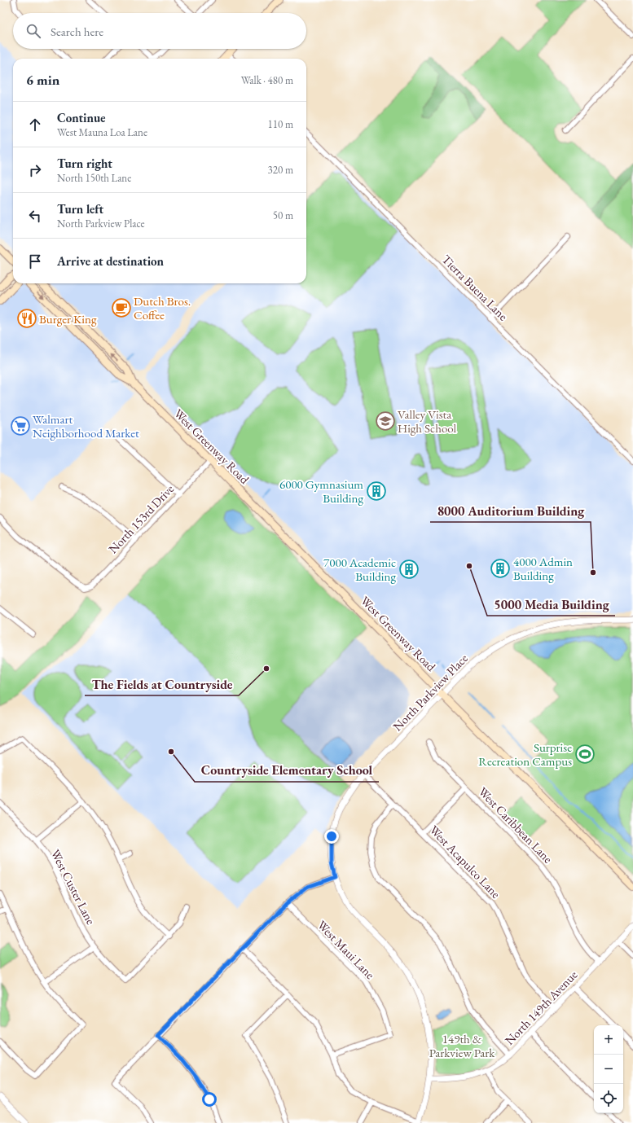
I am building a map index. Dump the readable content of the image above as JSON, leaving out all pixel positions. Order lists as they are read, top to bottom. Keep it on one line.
{"streets":{"main road":["West Greenway Road"],"street":["Tierra Buena Lane","North 153rd Drive","North Parkview Place","West Caribbean Lane","West Acapulco Lane","West Custer Lane","West Maui Lane","North 149th Avenue"]},"crossings":[["West Greenway Road","North 153rd Drive"],["West Greenway Road","North Parkview Place"],["North Parkview Place","West Acapulco Lane"],["North Parkview Place","North 149th Avenue"],["West Caribbean Lane","North 149th Avenue"],["West Acapulco Lane","North 149th Avenue"]],"parks":["149th & Parkview Park"],"places":{"cafe":["Dutch Bros. Coffee"],"restaurant":["Burger King"],"school or university":["Valley Vista High School"],"supermarket":["Walmart Neighborhood Market"],"building":["6000 Gymnasium Building","4000 Admin Building","7000 Academic Building"],"other":["5000 Media Building","8000 Auditorium Building","The Fields at Countryside","Countryside Elementary School"],"sports":["Surprise Recreation Campus"]},"page":{"search":"Search here","heading":["6 min","Walk · 480 m"],"list":[["Continue","West Mauna Loa Lane","110 m"],["Turn right","North 150th Lane","320 m"],["Turn left","North Parkview Place","50 m"],"Arrive at destination"],"map_buttons":["+","−"]}}
